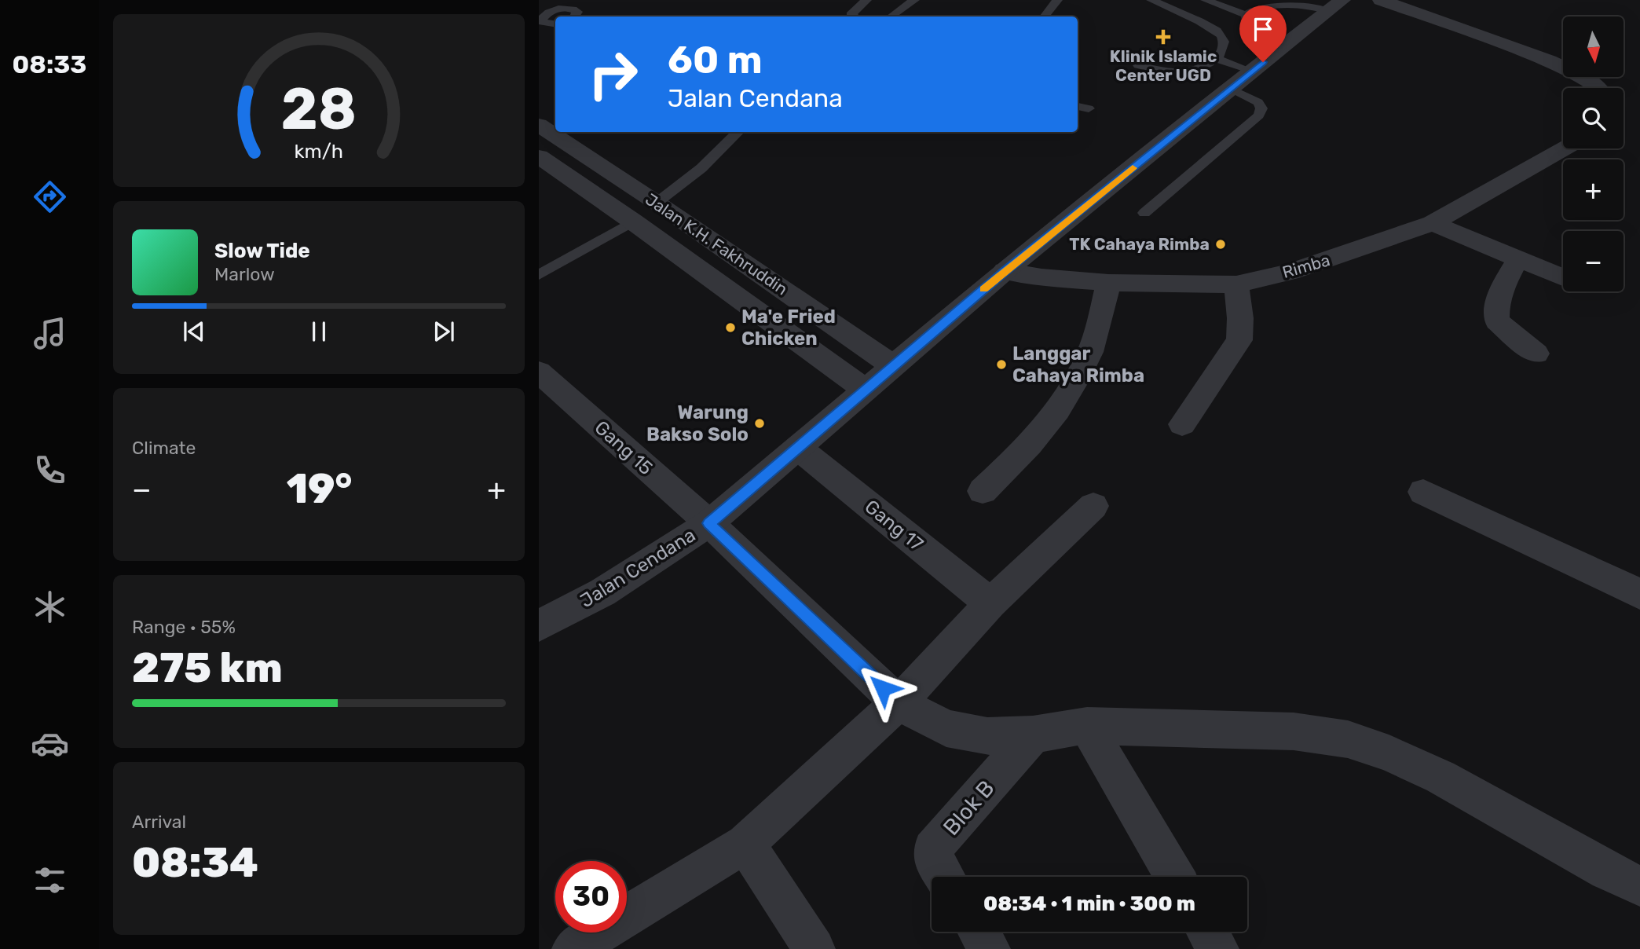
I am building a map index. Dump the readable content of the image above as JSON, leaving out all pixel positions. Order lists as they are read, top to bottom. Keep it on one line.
{"streets":{"street":["Jalan K.H. Fakhruddin","Rimba","Gang 15","Gang 17","Jalan Cendana","Blok B"]},"crossings":[["Jalan K.H. Fakhruddin","Jalan Cendana"],["Rimba","Jalan Cendana"],["Gang 15","Jalan Cendana"],["Gang 15","Blok B"],["Gang 17","Jalan Cendana"]],"places":{"health":["Klinik Islamic Center UGD"],"other":["TK Cahaya Rimba","Ma'e Fried Chicken","Langgar Cahaya Rimba","Warung Bakso Solo"]},"north":"bottom","page":{"tabs":"08:33","map_buttons":["+","−"],"turn":["60 m","Jalan Cendana"],"song":["Slow Tide","Marlow"],"tile":["Climate",["Range · 55%","275 km"],["Arrival","08:34"]],"heat":["−","19°","+"],"limit":"30","trip":"08:34 · 1 min · 300 m","gauge":["28","km/h"]}}
